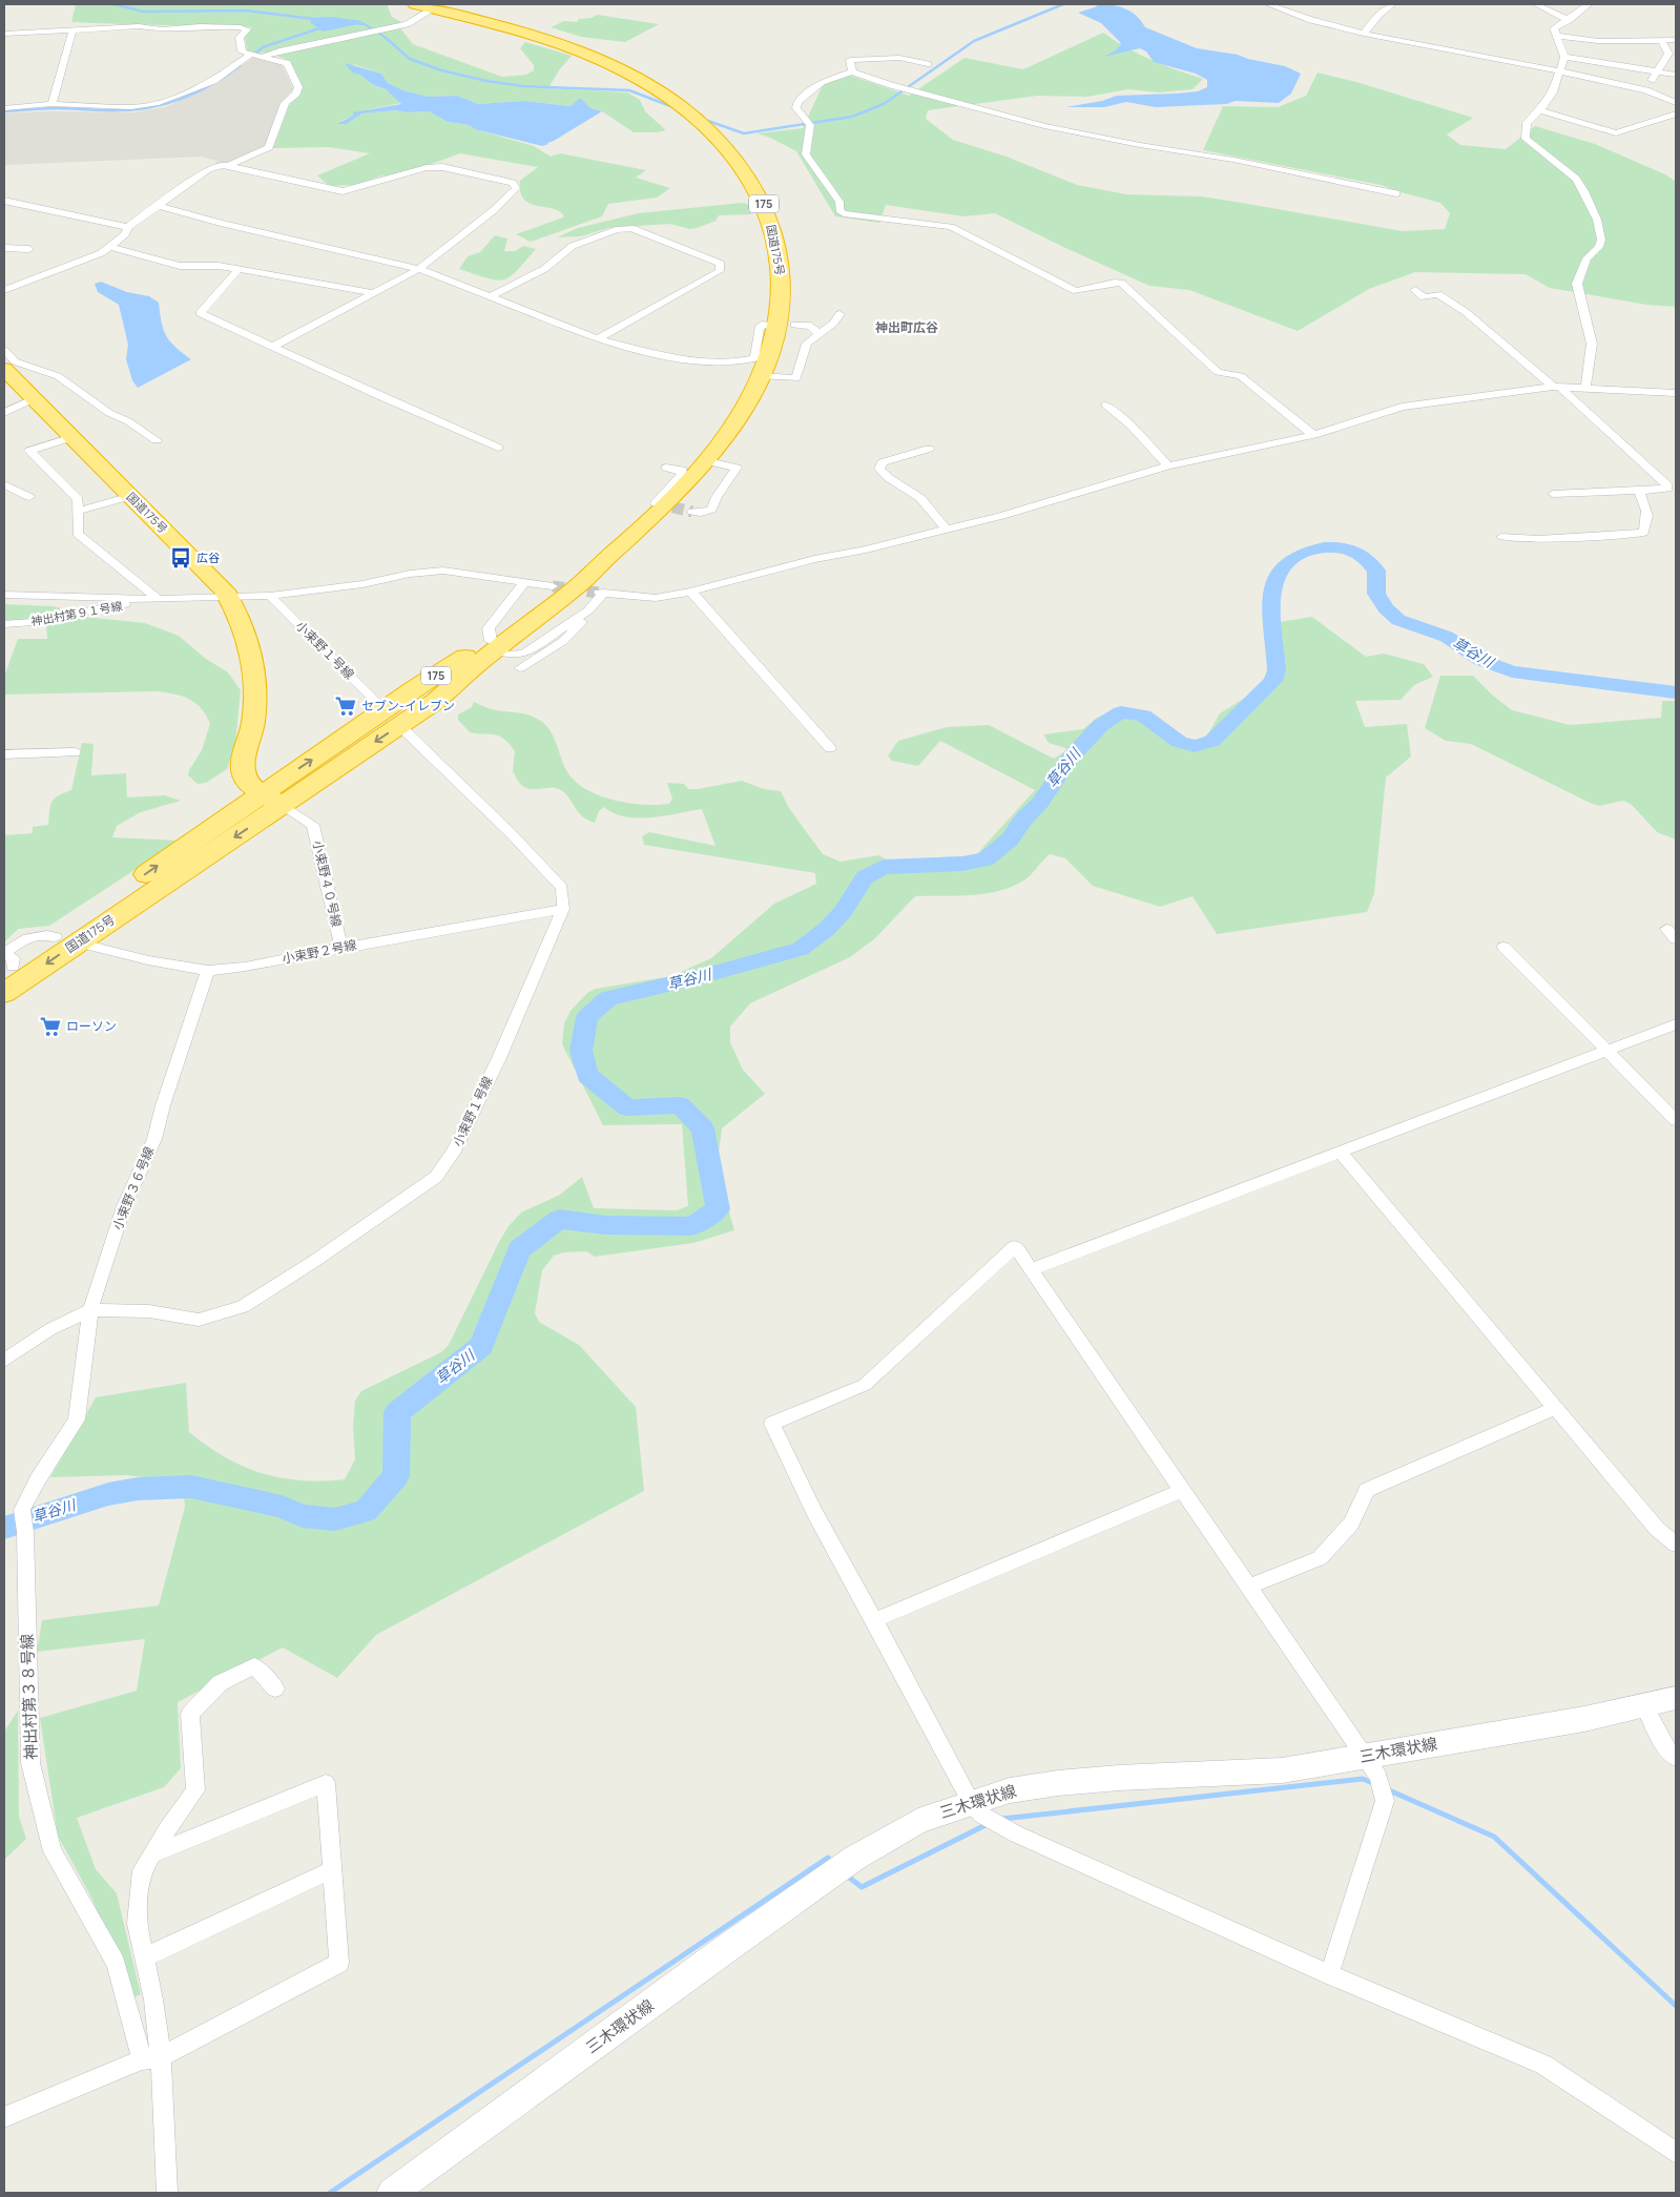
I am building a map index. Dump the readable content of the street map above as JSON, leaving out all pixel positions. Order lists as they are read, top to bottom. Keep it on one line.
{"streets":{"highway":["175","国道175号"],"main road":["三木環状線"],"street":["神出村第９１号線","小束野１号線","小束野４０号線","小束野２号線","小束野３６号線","神出村第３８号線"]},"crossings":[["国道175号","小束野４０号線"],["国道175号","小束野２号線"],["小束野１号線","小束野２号線"],["小束野１号線","小束野３６号線"],["小束野１号線","神出村第３８号線"],["小束野４０号線","小束野２号線"],["小束野２号線","小束野３６号線"],["小束野３６号線","神出村第３８号線"]],"districts":["神出町広谷"],"water":["草谷川"],"places":{"bus stop":["広谷"],"supermarket":["セブン-イレブン","ローソン"]}}
